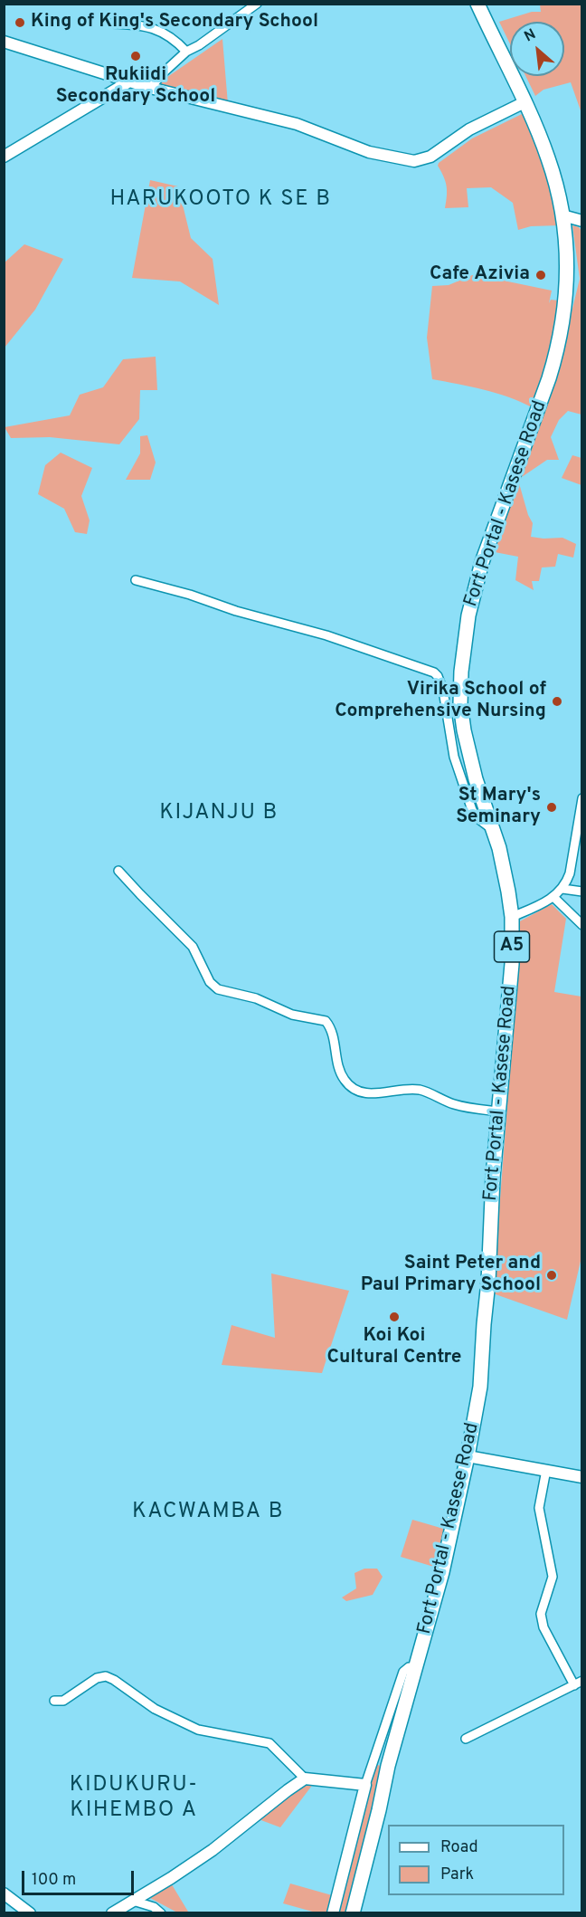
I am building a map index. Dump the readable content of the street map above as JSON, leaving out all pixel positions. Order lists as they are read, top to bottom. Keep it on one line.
{"streets":{"highway":["Fort Portal - Kasese Road","A5"]},"districts":["HARUKOOTO K SE B","KIJANJU B","KACWAMBA B","KIDUKURU- KIHEMBO A"],"places":["King of King's Secondary School","Rukiidi Secondary School","Cafe Azivia","Virika School of Comprehensive Nursing","St Mary's Seminary","Saint Peter and Paul Primary School","Koi Koi Cultural Centre"],"legend":["Road","Park"],"scale_bar":"100 m","north":"top left"}
